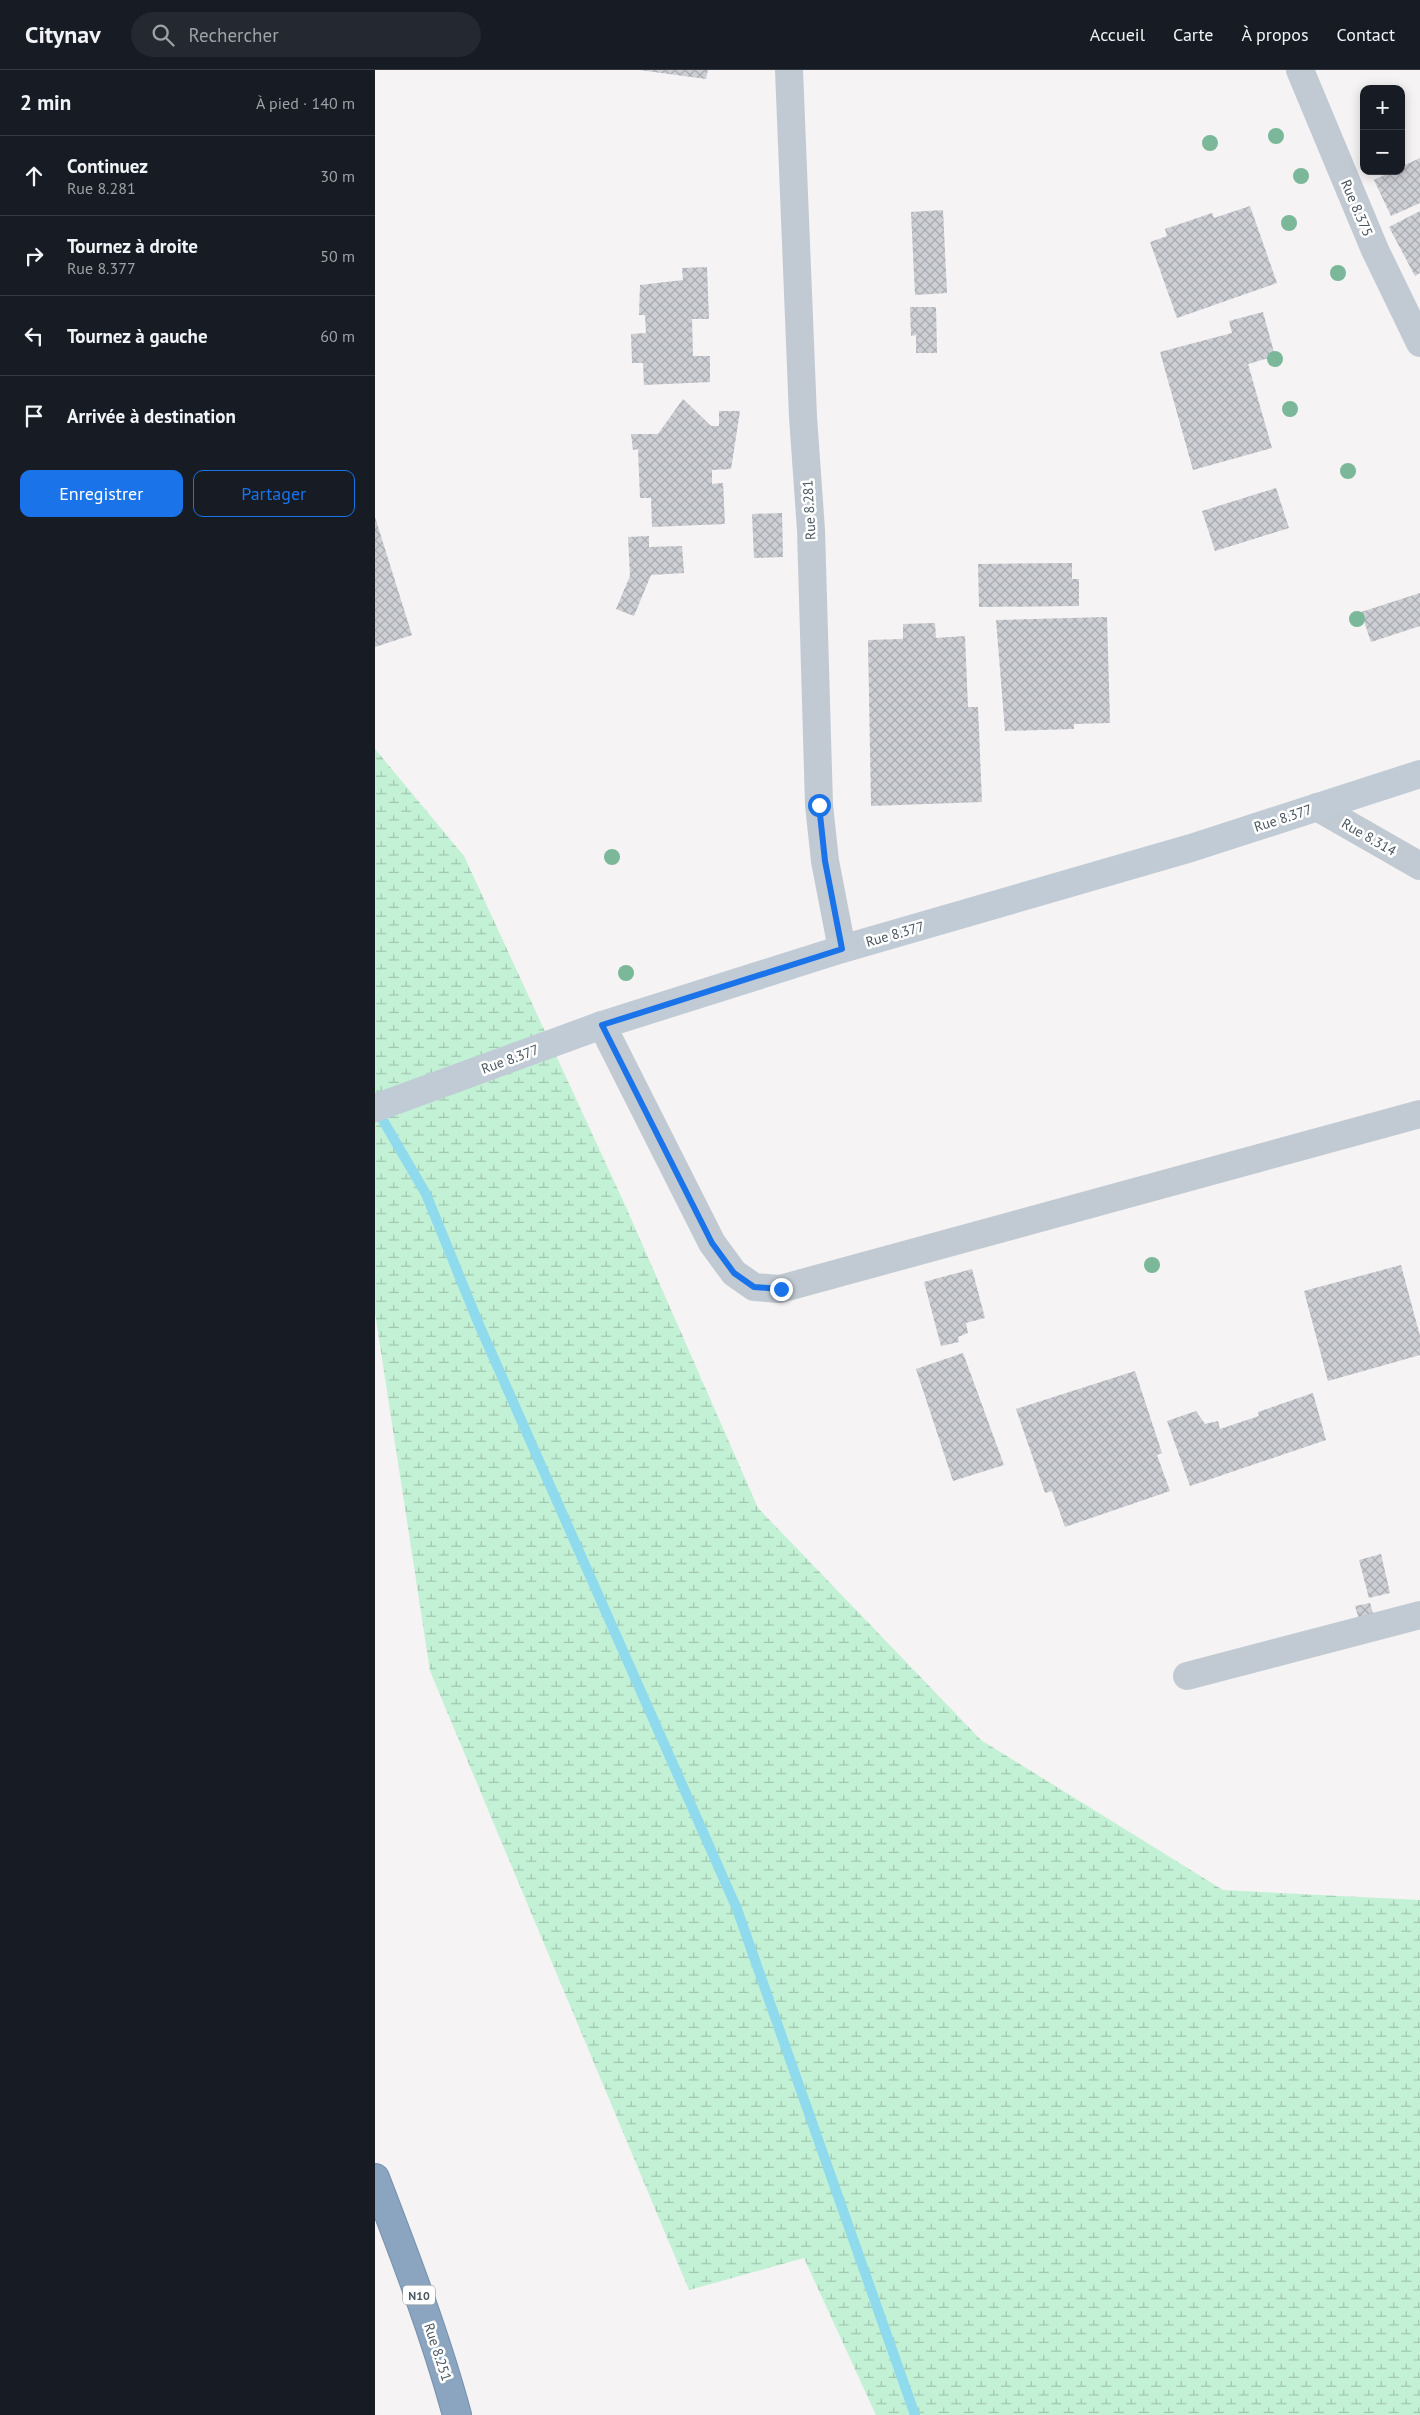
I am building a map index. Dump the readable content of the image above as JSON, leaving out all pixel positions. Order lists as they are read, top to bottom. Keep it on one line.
{"streets":{"highway":["N10","Rue 8.251"],"street":["Rue 8.375","Rue 8.281","Rue 8.377","Rue 8.314"]},"crossings":[["Rue 8.281","Rue 8.377"],["Rue 8.377","Rue 8.314"]],"page":{"header":"Citynav","search":"Rechercher","nav":["Accueil","Carte","À propos","Contact"],"heading":["2 min","À pied · 140 m"],"map_buttons":["+","−"],"list":[["Continuez","Rue 8.281","30 m"],["Tournez à droite","Rue 8.377","50 m"],["Tournez à gauche","60 m"],"Arrivée à destination"],"buttons":["Enregistrer","Partager"]}}
